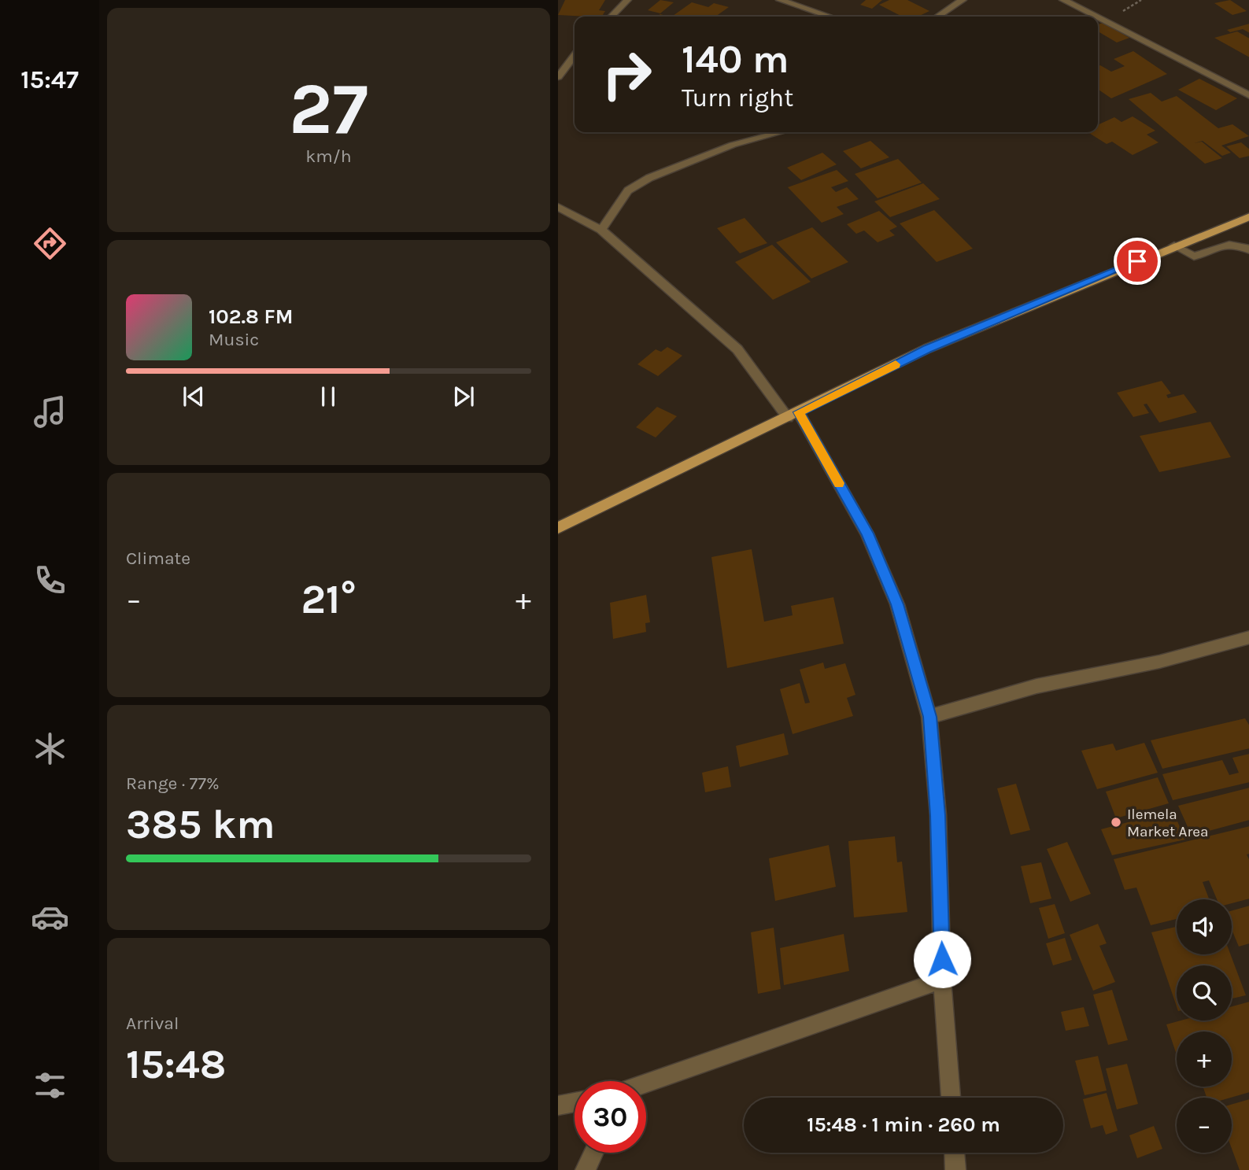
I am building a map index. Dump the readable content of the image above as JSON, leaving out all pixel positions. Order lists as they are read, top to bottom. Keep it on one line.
{"places":["Ilemela Market Area"],"page":{"tabs":"15:47","tile":[["27","km/h"],"Climate",["Range · 77%","385 km"],["Arrival","15:48"]],"turn":["140 m","Turn right"],"song":["102.8 FM","Music"],"heat":["−","21°","+"],"map_buttons":["+","−"],"limit":"30","trip":"15:48 · 1 min · 260 m"}}
